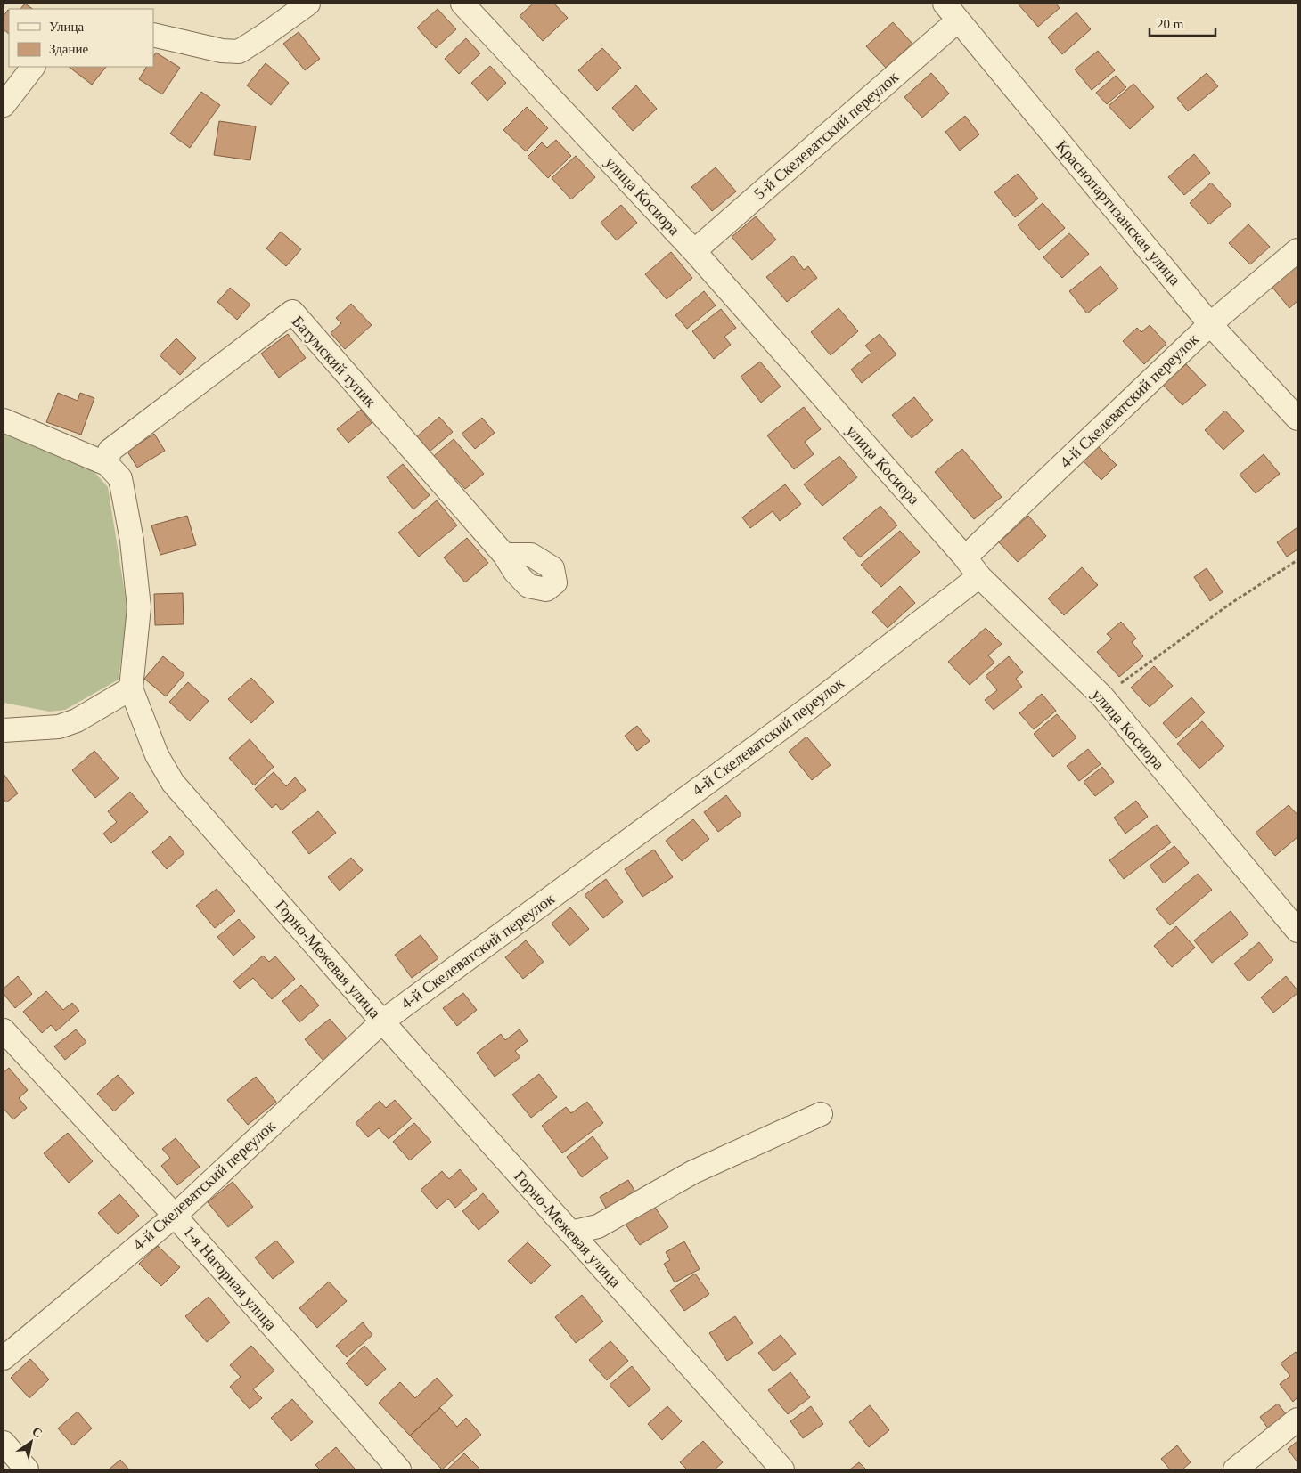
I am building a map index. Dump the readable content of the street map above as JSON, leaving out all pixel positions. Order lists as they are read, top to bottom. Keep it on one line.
{"streets":{"street":["5-й Скелеватский переулок","улица Косиора","Краснопартизанская улица","Батумский тупик","4-й Скелеватский переулок","Горно-Межевая улица","1-я Нагорная улица"]},"crossings":[["5-й Скелеватский переулок","улица Косиора"],["5-й Скелеватский переулок","Краснопартизанская улица"],["улица Косиора","4-й Скелеватский переулок"],["Краснопартизанская улица","4-й Скелеватский переулок"],["Батумский тупик","Горно-Межевая улица"],["4-й Скелеватский переулок","Горно-Межевая улица"],["4-й Скелеватский переулок","1-я Нагорная улица"]],"legend":["Улица","Здание"],"scale_bar":"20 m","north":"top right"}
